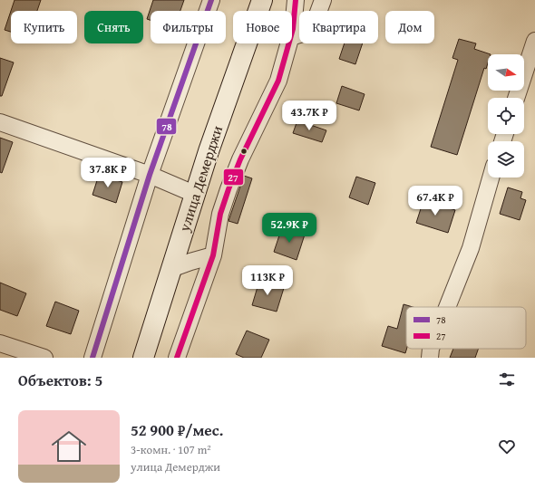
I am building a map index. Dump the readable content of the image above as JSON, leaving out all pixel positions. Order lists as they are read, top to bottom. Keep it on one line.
{"streets":{"main road":["улица Демерджи"]},"lines":["transit line 78","transit line 27"],"legend":["78","27"],"north":"right","page":{"chip":["Купить","Снять","Фильтры","Новое","Квартира","Дом"],"price":["43.7K ₽","37.8K ₽","67.4K ₽","52.9K ₽","113K ₽"],"heading":"Объектов: 5","list":[{"name":"52 900 ₽/мес.","note":"3-комн. · 107 m² · улица Демерджи"}]}}
